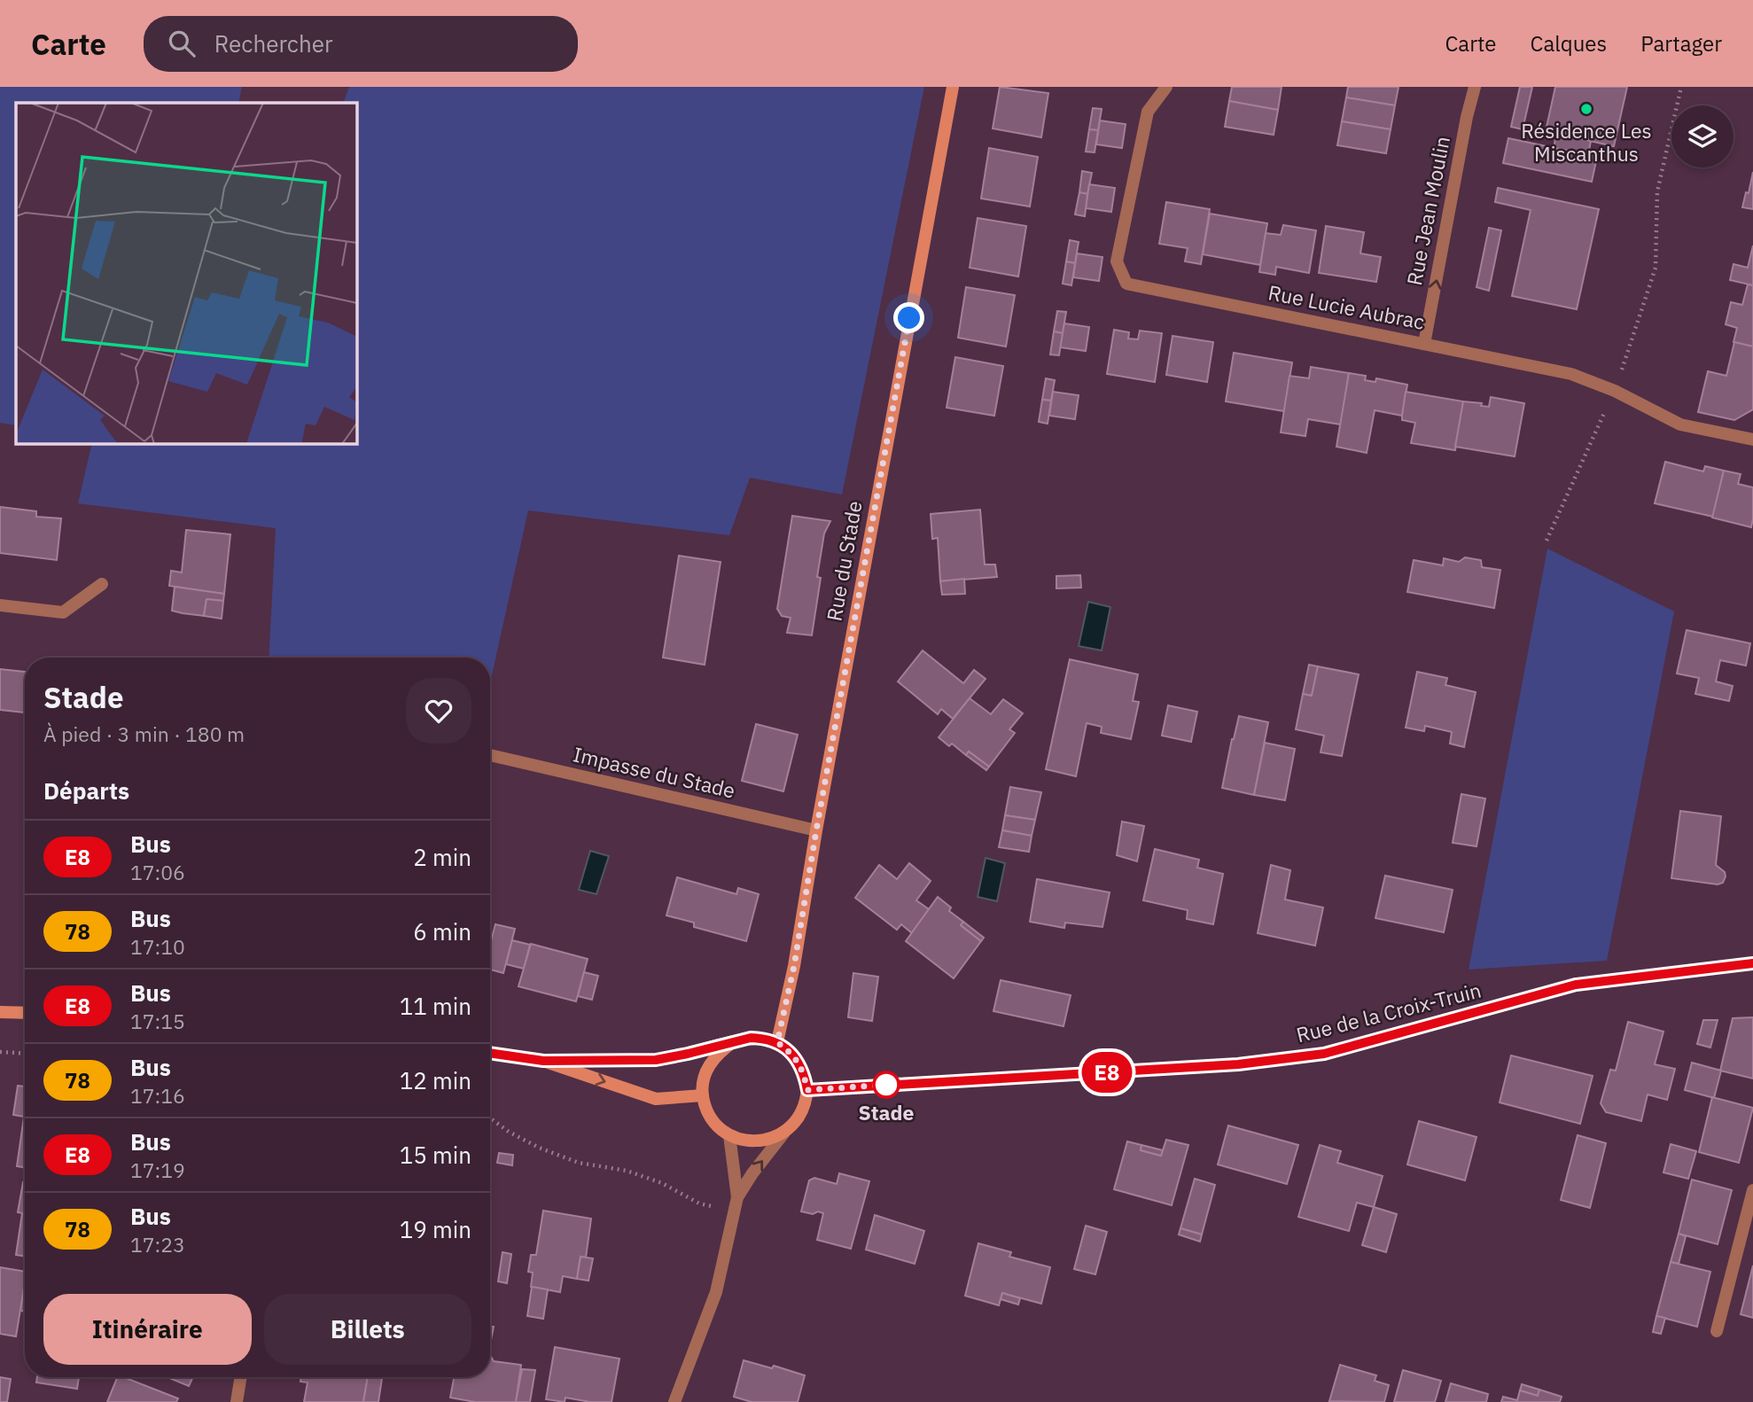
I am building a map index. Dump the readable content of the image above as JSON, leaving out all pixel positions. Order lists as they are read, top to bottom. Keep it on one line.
{"streets":{"main road":["Rue du Stade","Rue de la Croix-Truin"],"street":["Rue Jean Moulin","Rue Lucie Aubrac","Impasse du Stade"]},"crossings":[["Rue Jean Moulin","Rue Lucie Aubrac"],["Rue du Stade","Impasse du Stade"],["Rue du Stade","Rue de la Croix-Truin"]],"one_way":["Rue Jean Moulin"],"places":["Résidence Les Miscanthus","Stade"],"lines":["bus line E8"],"page":{"header":"Carte","search":"Rechercher","nav":["Carte","Calques","Partager"],"on_map":"E8","heading":[["Stade","À pied · 3 min · 180 m"],"Départs"],"list":[{"mark":"E8","name":"Bus","note":"17:06","value":"2 min"},{"mark":"78","name":"Bus","note":"17:10","value":"6 min"},{"mark":"E8","name":"Bus","note":"17:15","value":"11 min"},{"mark":"78","name":"Bus","note":"17:16","value":"12 min"},{"mark":"E8","name":"Bus","note":"17:19","value":"15 min"},{"mark":"78","name":"Bus","note":"17:23","value":"19 min"}],"buttons":["Itinéraire","Billets"]}}
